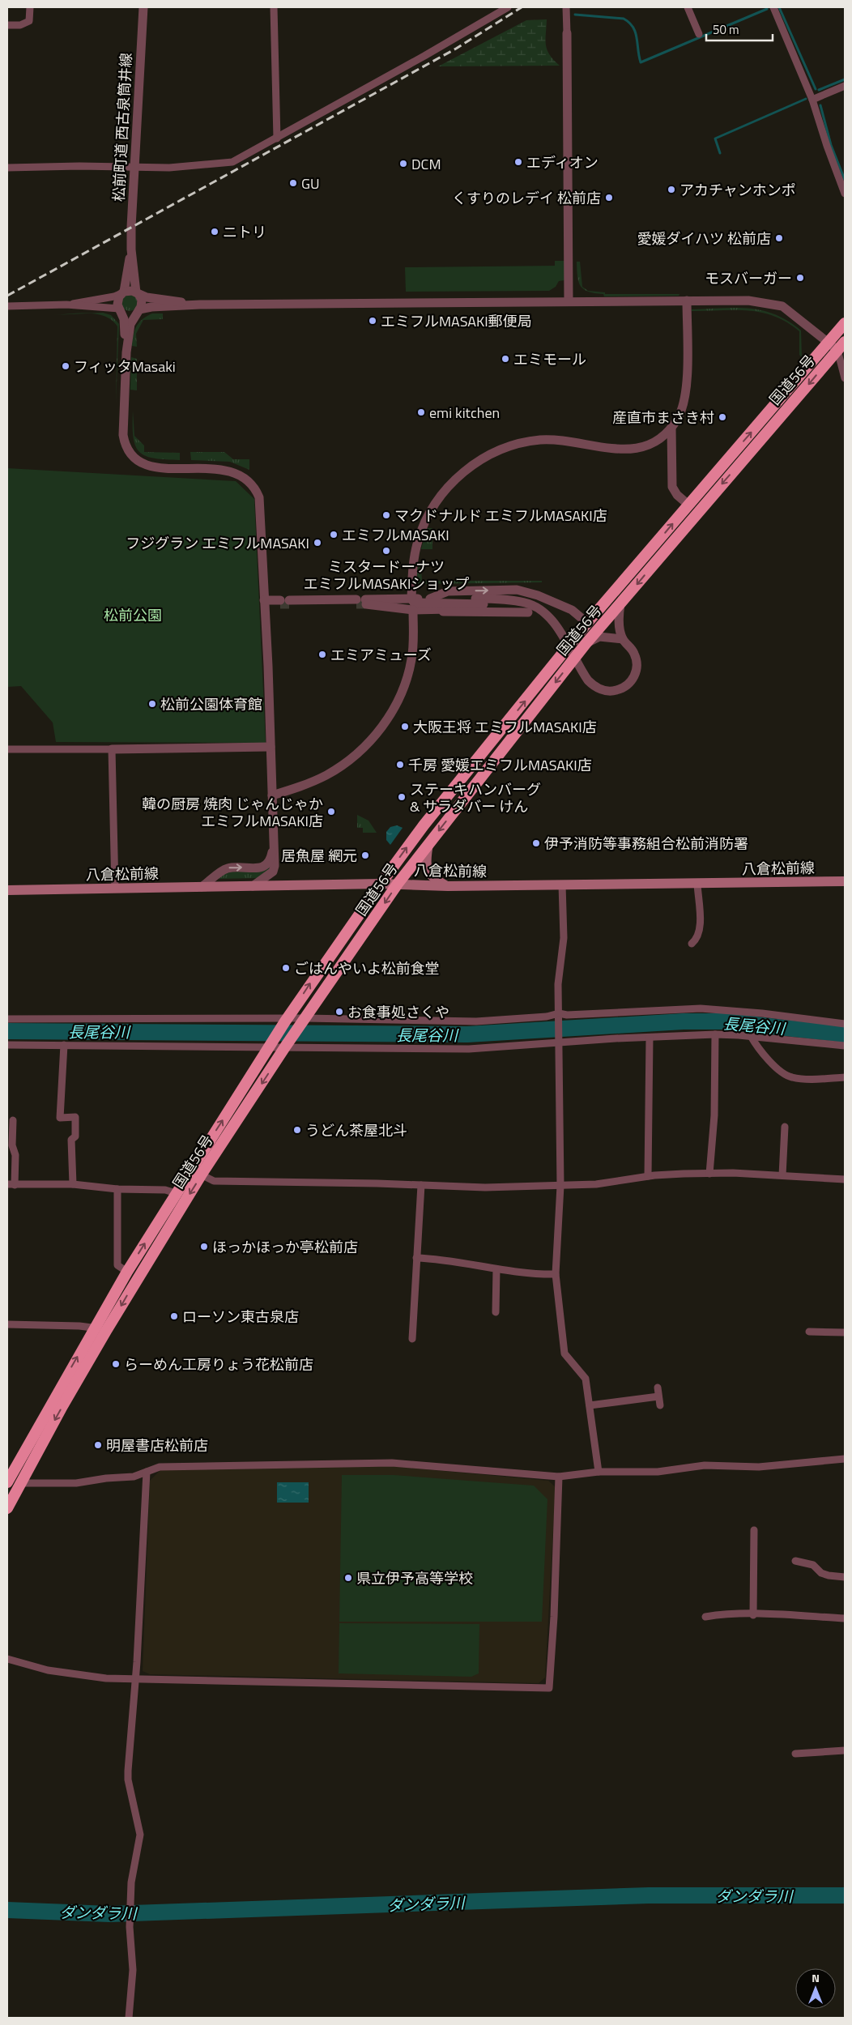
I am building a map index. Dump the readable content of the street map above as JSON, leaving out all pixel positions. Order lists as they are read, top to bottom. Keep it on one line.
{"streets":{"highway":["国道56号"],"main road":["八倉松前線"],"street":["松前町道 西古泉筒井線"]},"crossings":[["国道56号","八倉松前線"]],"water":["長尾谷川","ダンダラ川"],"parks":["松前公園"],"places":["エディオン","DCM","GU","アカチャンホンポ","くすりのレデイ 松前店","ニトリ","愛媛ダイハツ 松前店","モスバーガー","エミフルMASAKI郵便局","エミモール","フィッタMasaki","emi kitchen","産直市まさき村","マクドナルド エミフルMASAKI店","エミフルMASAKI","フジグラン エミフルMASAKI","ミスタードーナツ エミフルMASAKIショップ","エミアミューズ","松前公園体育館","大阪王将 エミフルMASAKI店","千房 愛媛エミフルMASAKI店","ステーキハンバーグ & サラダバー けん","韓の厨房 焼肉 じゃんじゃか エミフルMASAKI店","伊予消防等事務組合松前消防署","居魚屋 網元","ごはんやいよ松前食堂","お食事処さくや","うどん茶屋北斗","ほっかほっか亭松前店","ローソン東古泉店","らーめん工房りょう花松前店","明屋書店松前店","県立伊予高等学校"],"scale_bar":"50 m","north":"top"}
